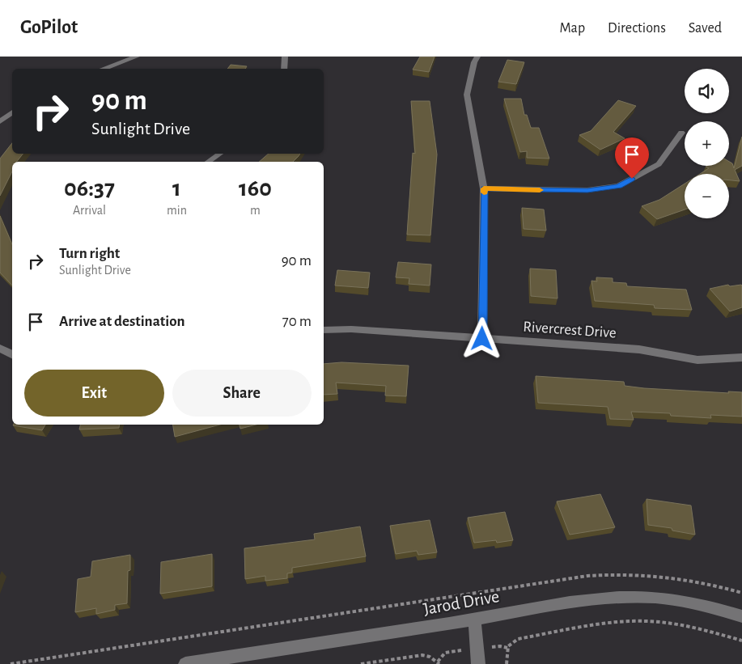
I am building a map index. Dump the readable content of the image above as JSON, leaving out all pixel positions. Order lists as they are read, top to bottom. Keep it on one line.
{"streets":{"street":["Rivercrest Drive","Jarod Drive"]},"page":{"header":"GoPilot","nav":["Map","Directions","Saved"],"map_buttons":["+","−"],"turn":["90 m","Sunlight Drive"],"eta":["06:37","Arrival","1","min","160","m"],"list":[{"name":"Turn right","note":"Sunlight Drive","value":"90 m"},{"name":"Arrive at destination","value":"70 m"}],"buttons":["Exit","Share"]}}
